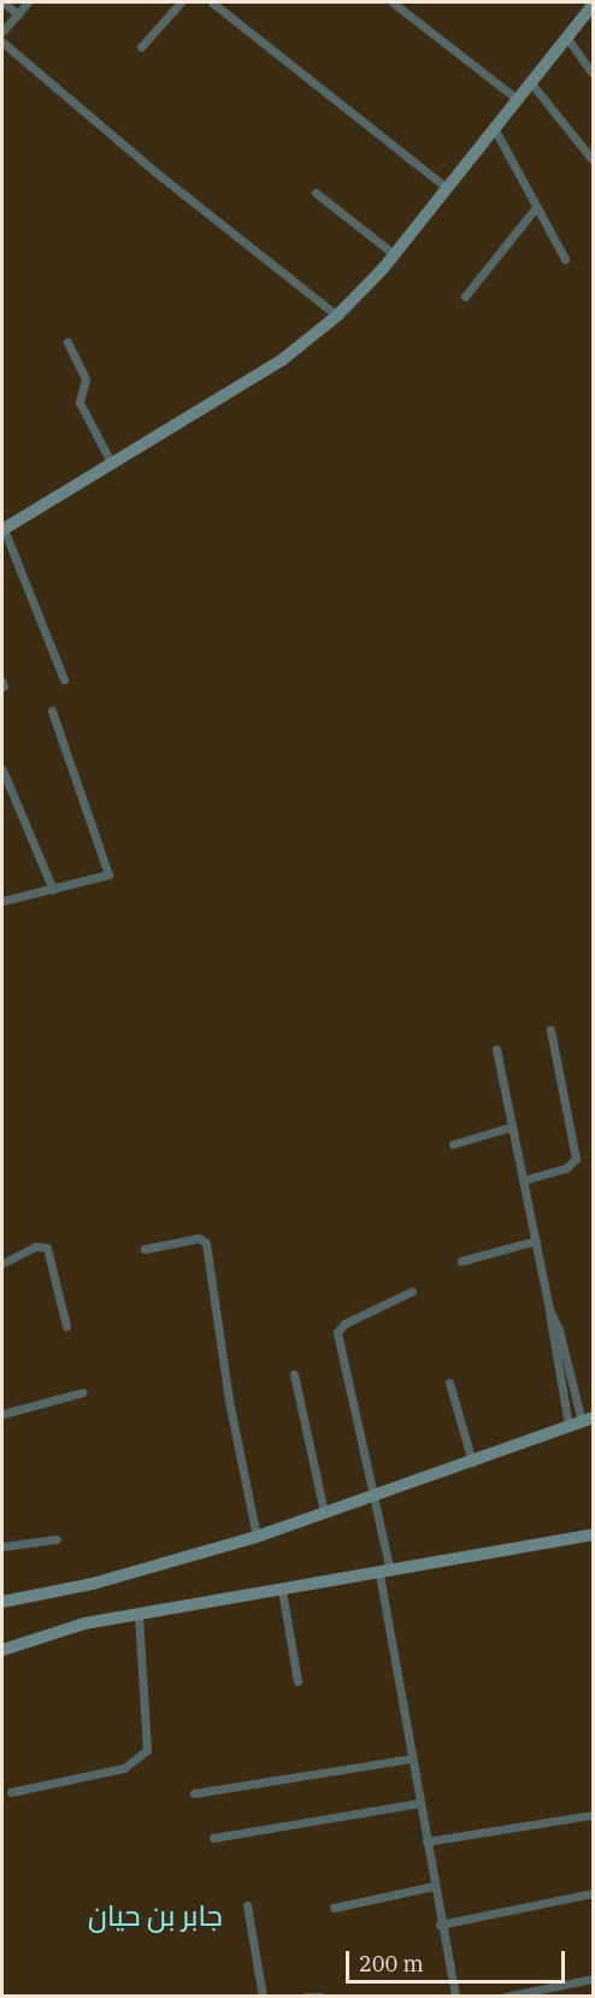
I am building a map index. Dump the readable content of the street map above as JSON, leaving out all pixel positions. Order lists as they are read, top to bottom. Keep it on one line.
{"districts":["جابر بن حيان"],"scale_bar":"200 m"}
